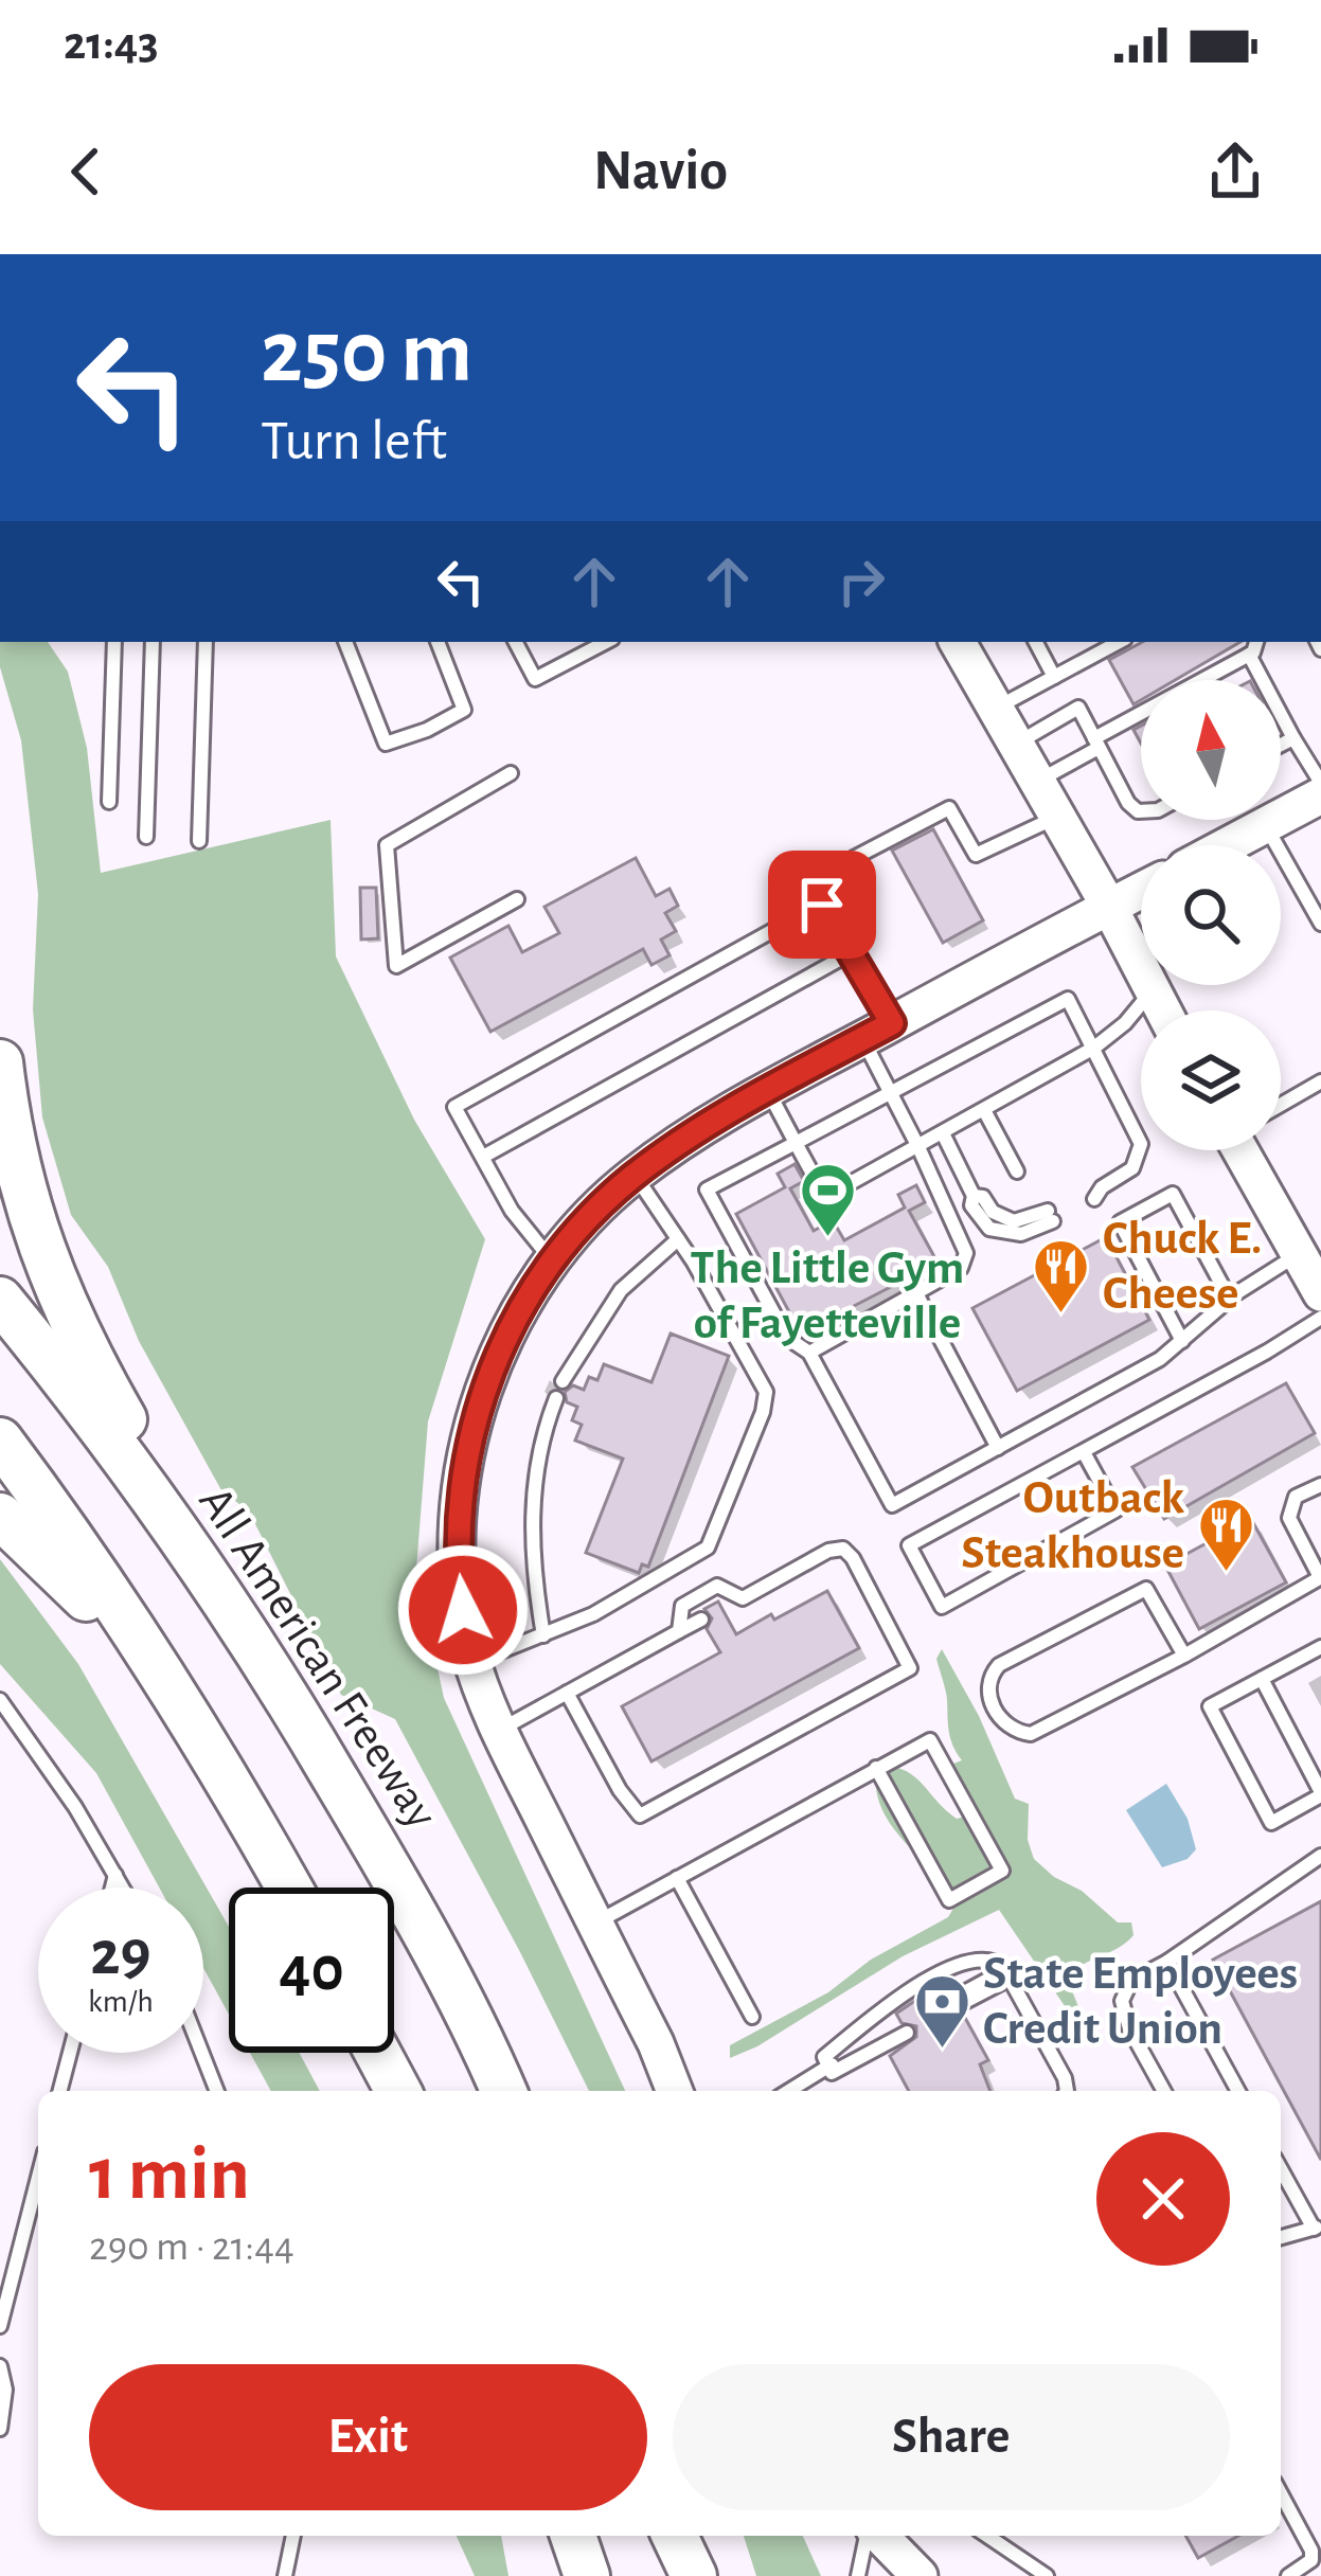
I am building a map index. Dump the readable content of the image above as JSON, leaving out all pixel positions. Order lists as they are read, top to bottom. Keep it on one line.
{"streets":{"highway":["All American Freeway"]},"places":{"sports":["The Little Gym of Fayetteville"],"restaurant":["Chuck E. Cheese","Outback Steakhouse"],"bank":["State Employees Credit Union"]},"north":"top","page":{"status":"21:43","header":"Navio","turn":["250 m","Turn left"],"speed":"29 km/h","limit":"40","heading":["1 min","290 m · 21:44"],"buttons":["Exit","Share"]}}
